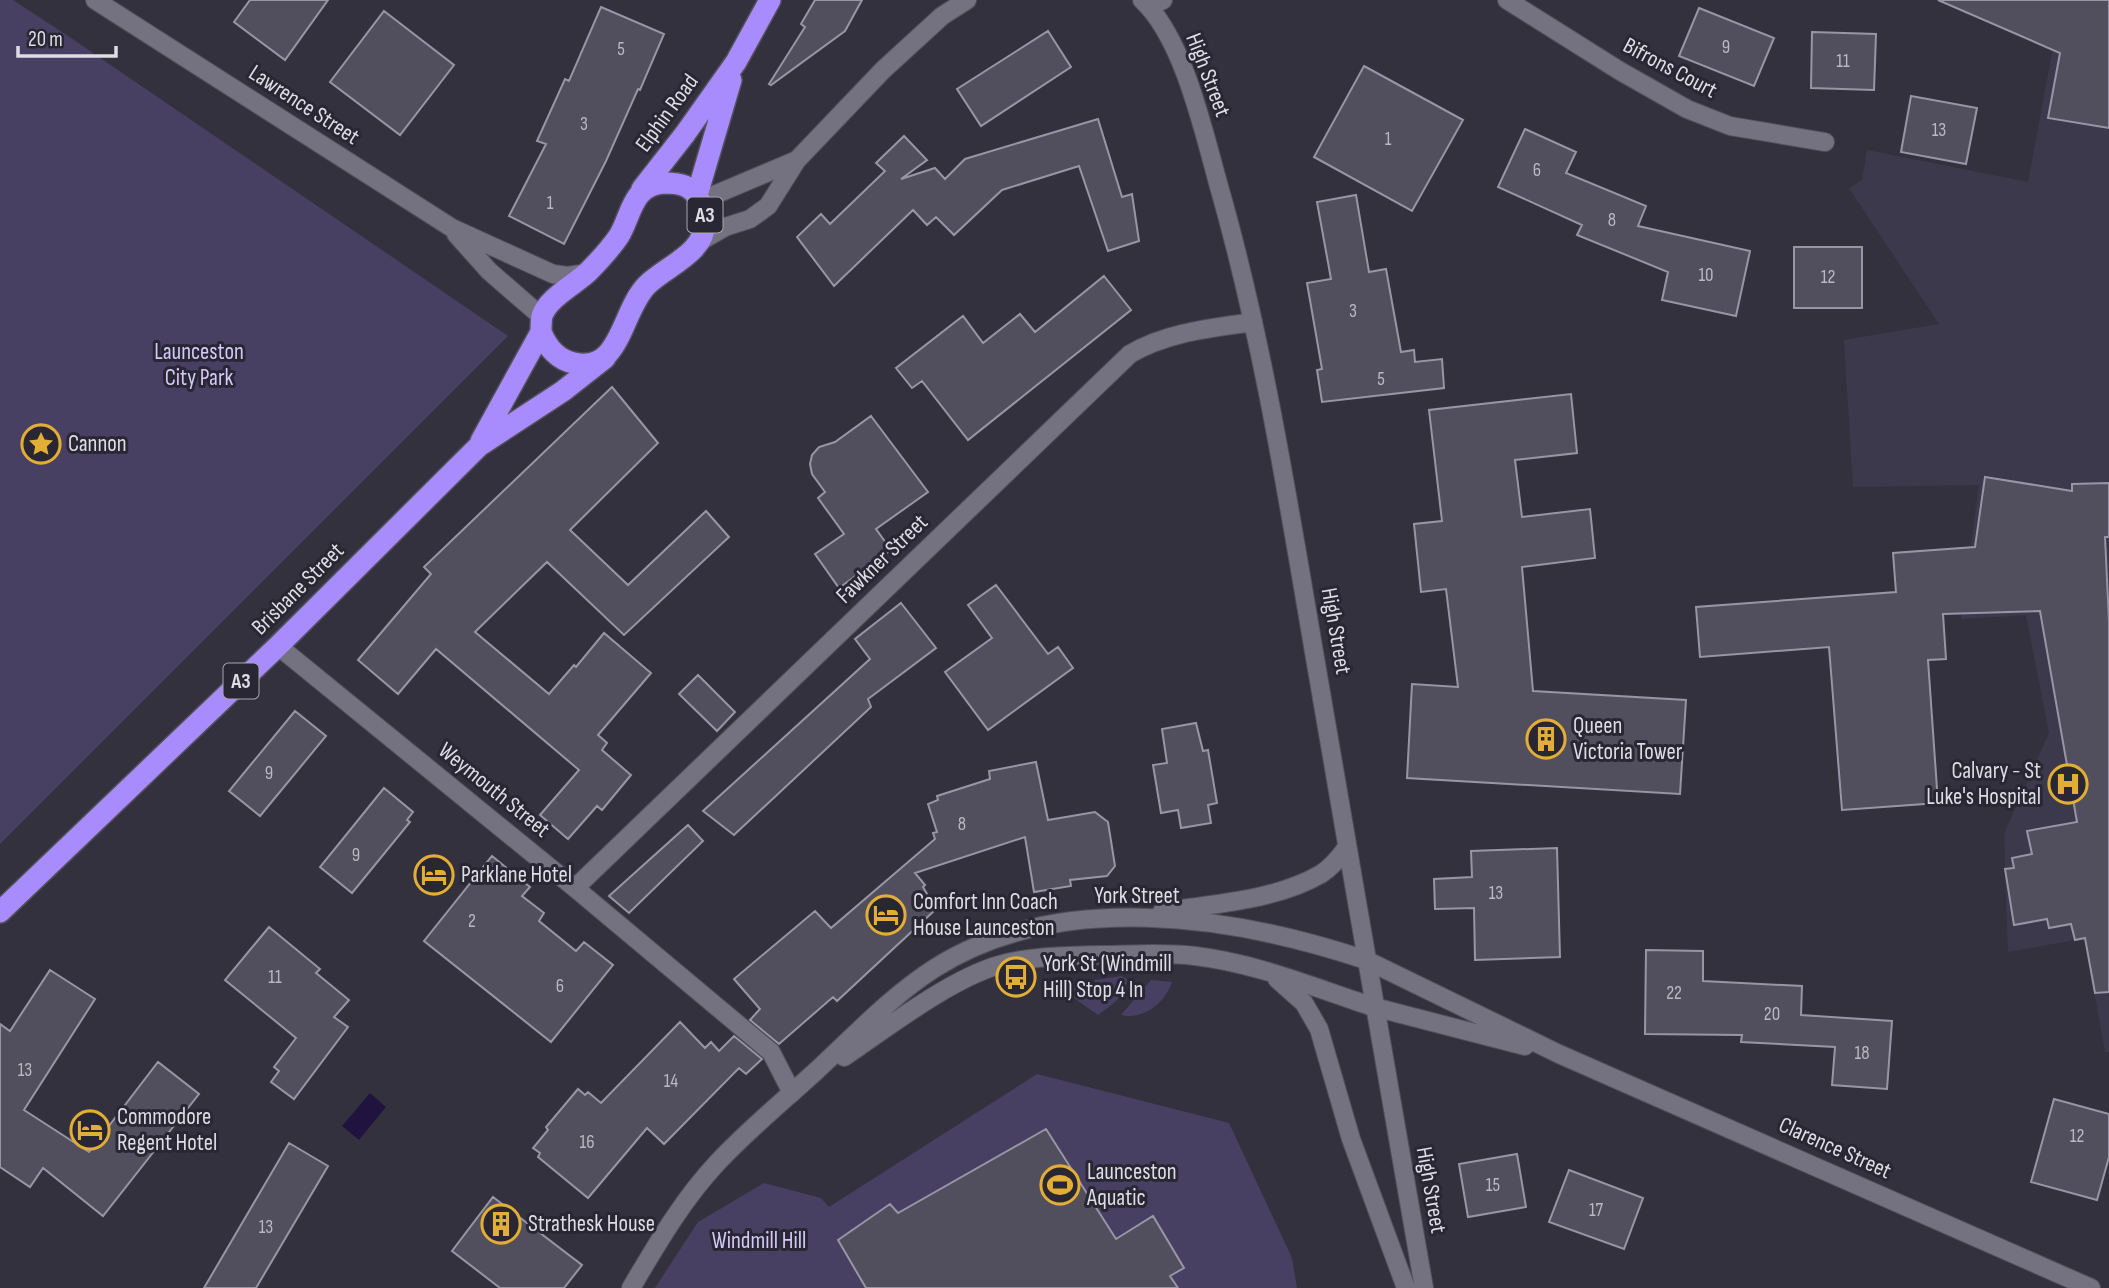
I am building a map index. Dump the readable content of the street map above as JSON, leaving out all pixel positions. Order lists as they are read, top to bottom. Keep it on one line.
{"streets":{"highway":["Elphin Road","A3","Brisbane Street"],"street":["Bifrons Court","High Street","Lawrence Street","Fawkner Street","Weymouth Street","York Street","Clarence Street"]},"crossings":[["High Street","Fawkner Street"],["High Street","York Street"],["High Street","Clarence Street"],["Lawrence Street","A3"],["Lawrence Street","Brisbane Street"],["Elphin Road","A3"],["A3","Brisbane Street"],["Fawkner Street","Weymouth Street"],["Brisbane Street","Weymouth Street"],["Weymouth Street","York Street"],["York Street","Clarence Street"]],"parks":["Launceston City Park","Windmill Hill"],"places":{"place":["Cannon"],"building":["Queen Victoria Tower","Strathesk House"],"hospital":["Calvary - St Luke's Hospital"],"hotel":["Parklane Hotel","Comfort Inn Coach House Launceston","Commodore Regent Hotel"],"bus stop":["York St (Windmill Hill) Stop 4 In"],"sports":["Launceston Aquatic"]},"house_numbers":["9","5","11","3","13","1","6","1","8","10","12","3","5","9","8","9","13","2","11","6","22","20","18","13","14","12","16","15","17","13"],"scale_bar":"20 m"}
